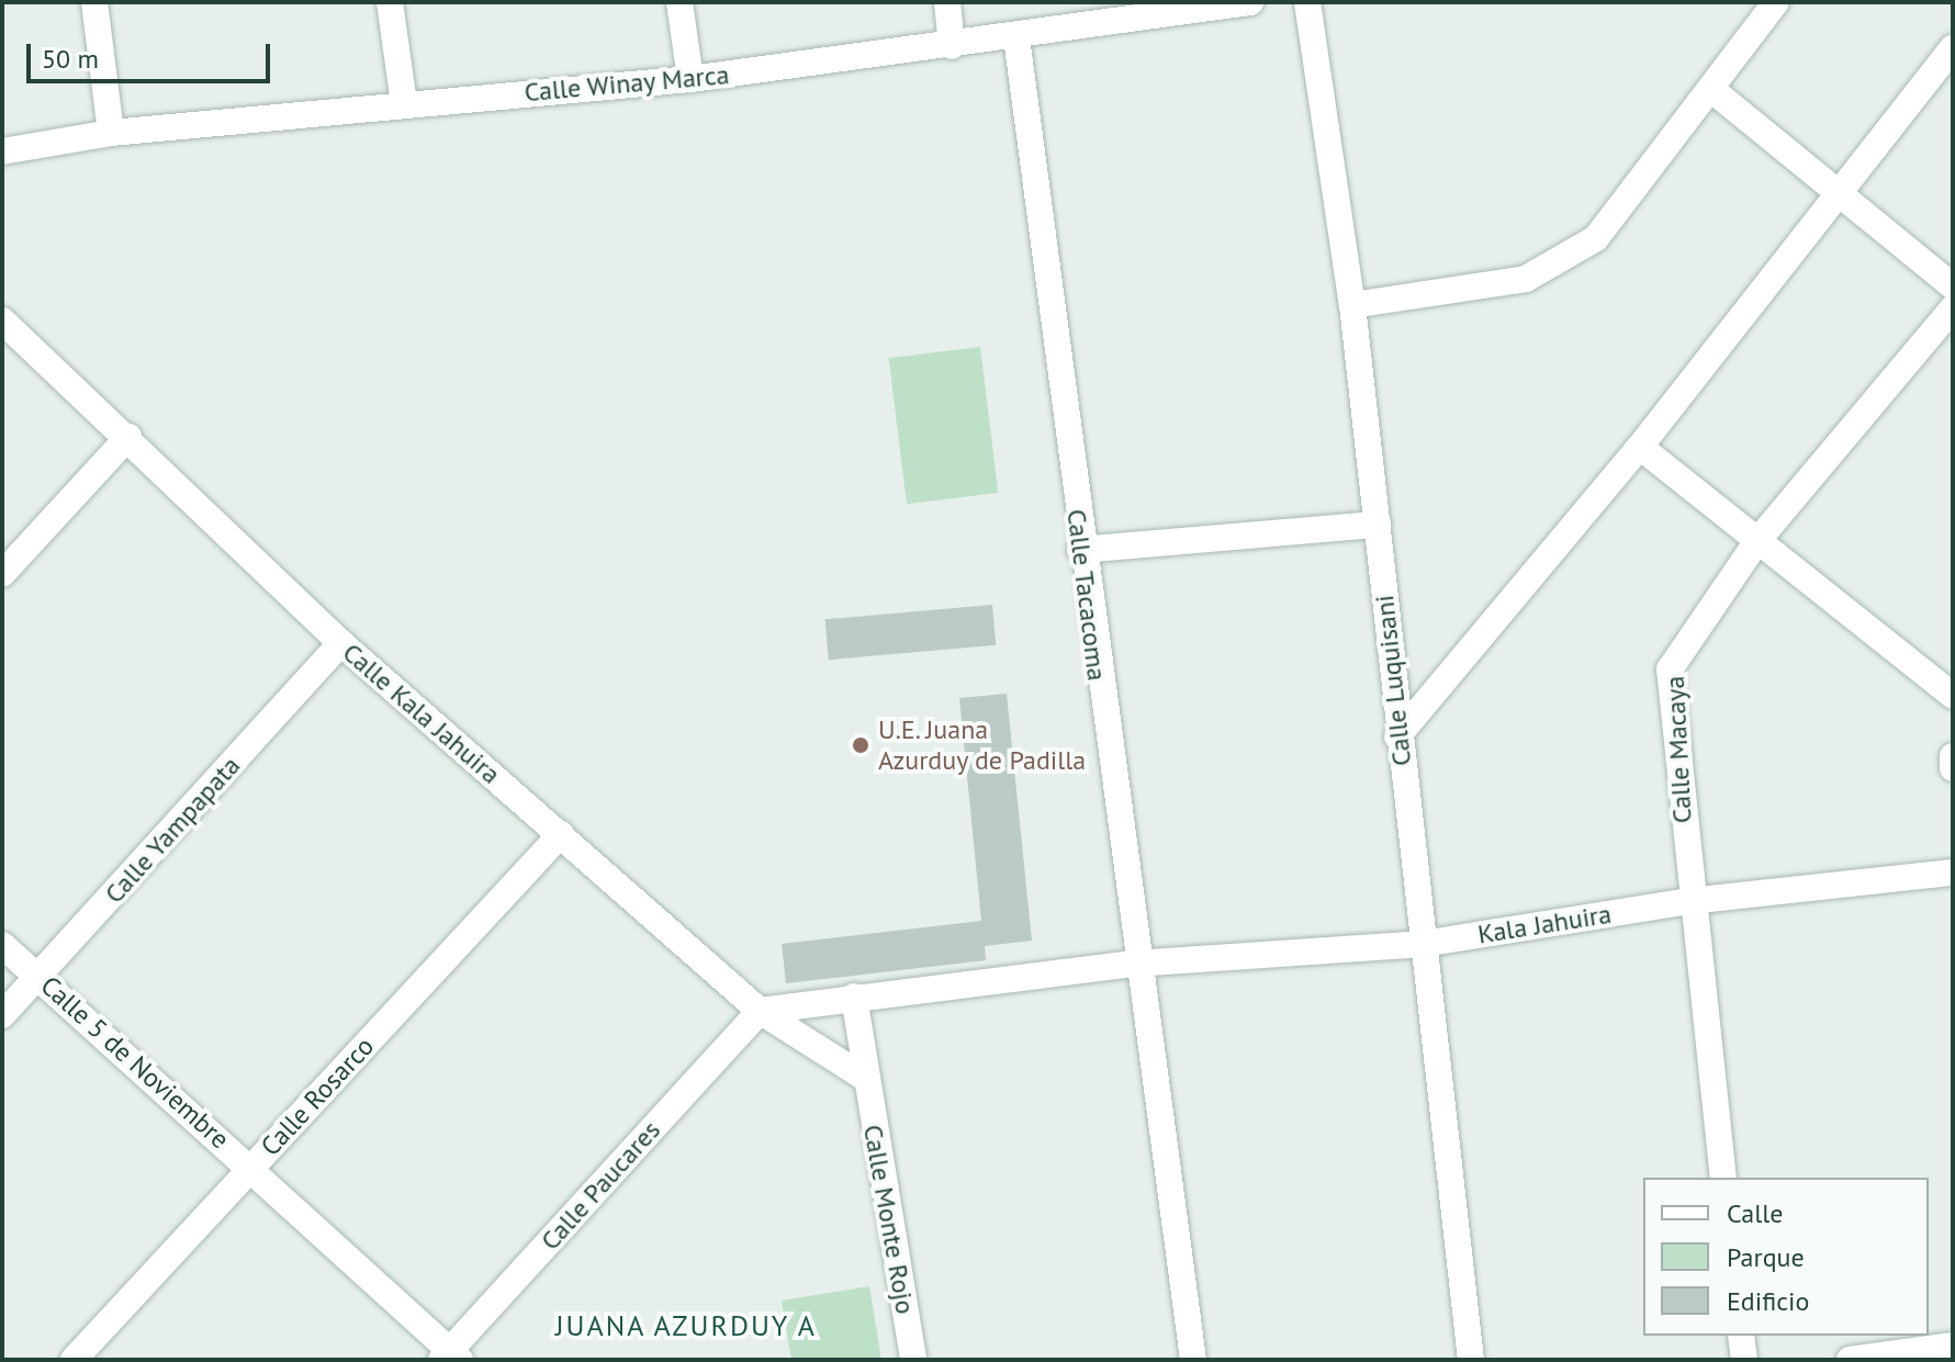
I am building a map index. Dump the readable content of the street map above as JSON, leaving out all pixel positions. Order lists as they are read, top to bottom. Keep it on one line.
{"streets":{"street":["Calle Winay Marca","Calle Tacacoma","Calle Luquisani","Calle Kala Jahuira","Calle Macaya","Calle Yampapata","Kala Jahuira","Calle 5 de Noviembre","Calle Rosarco","Calle Paucares","Calle Monte Rojo"]},"crossings":[["Calle Winay Marca","Calle Tacacoma"],["Calle Tacacoma","Kala Jahuira"],["Calle Luquisani","Kala Jahuira"],["Calle Kala Jahuira","Calle Yampapata"],["Calle Kala Jahuira","Kala Jahuira"],["Calle Kala Jahuira","Calle Rosarco"],["Calle Kala Jahuira","Calle Paucares"],["Calle Kala Jahuira","Calle Monte Rojo"],["Calle Macaya","Kala Jahuira"],["Calle Yampapata","Calle 5 de Noviembre"],["Kala Jahuira","Calle Paucares"],["Kala Jahuira","Calle Monte Rojo"],["Calle 5 de Noviembre","Calle Rosarco"],["Calle 5 de Noviembre","Calle Paucares"]],"districts":["JUANA AZURDUY A"],"places":["U.E. Juana Azurduy de Padilla"],"legend":["Calle","Parque","Edificio"],"scale_bar":"50 m"}
